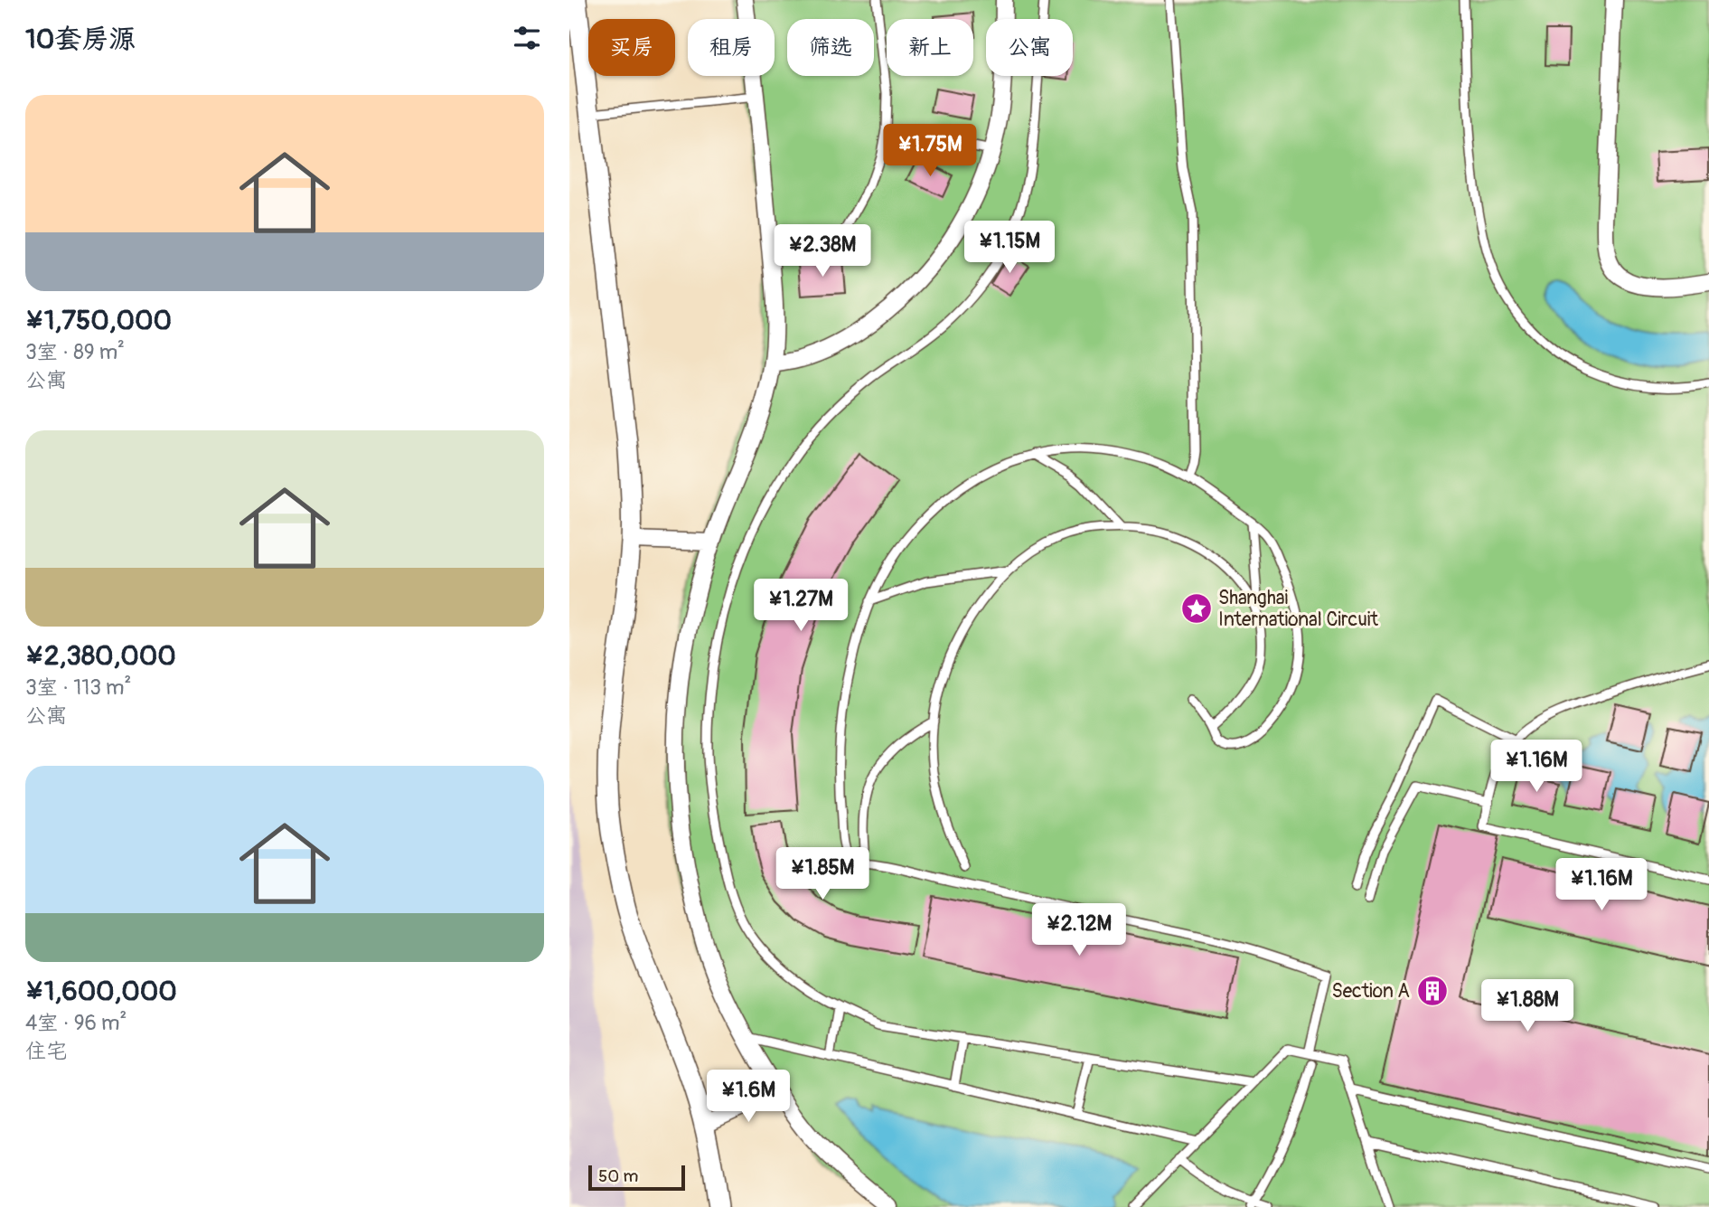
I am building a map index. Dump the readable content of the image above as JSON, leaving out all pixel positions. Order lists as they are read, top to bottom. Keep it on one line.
{"places":{"place":["Shanghai International Circuit"],"building":["Section A"]},"scale_bar":"50 m","page":{"heading":"10套房源","chip":["买房","租房","筛选","新上","公寓"],"list":[{"name":"¥1,750,000","note":"3室 · 89 m² · 公寓"},{"name":"¥2,380,000","note":"3室 · 113 m² · 公寓"},{"name":"¥1,600,000","note":"4室 · 96 m² · 住宅"}],"price":["¥1.75M","¥1.15M","¥2.38M","¥1.27M","¥1.16M","¥1.85M","¥1.16M","¥2.12M","¥1.88M","¥1.6M"],"scale":"50 m"}}
